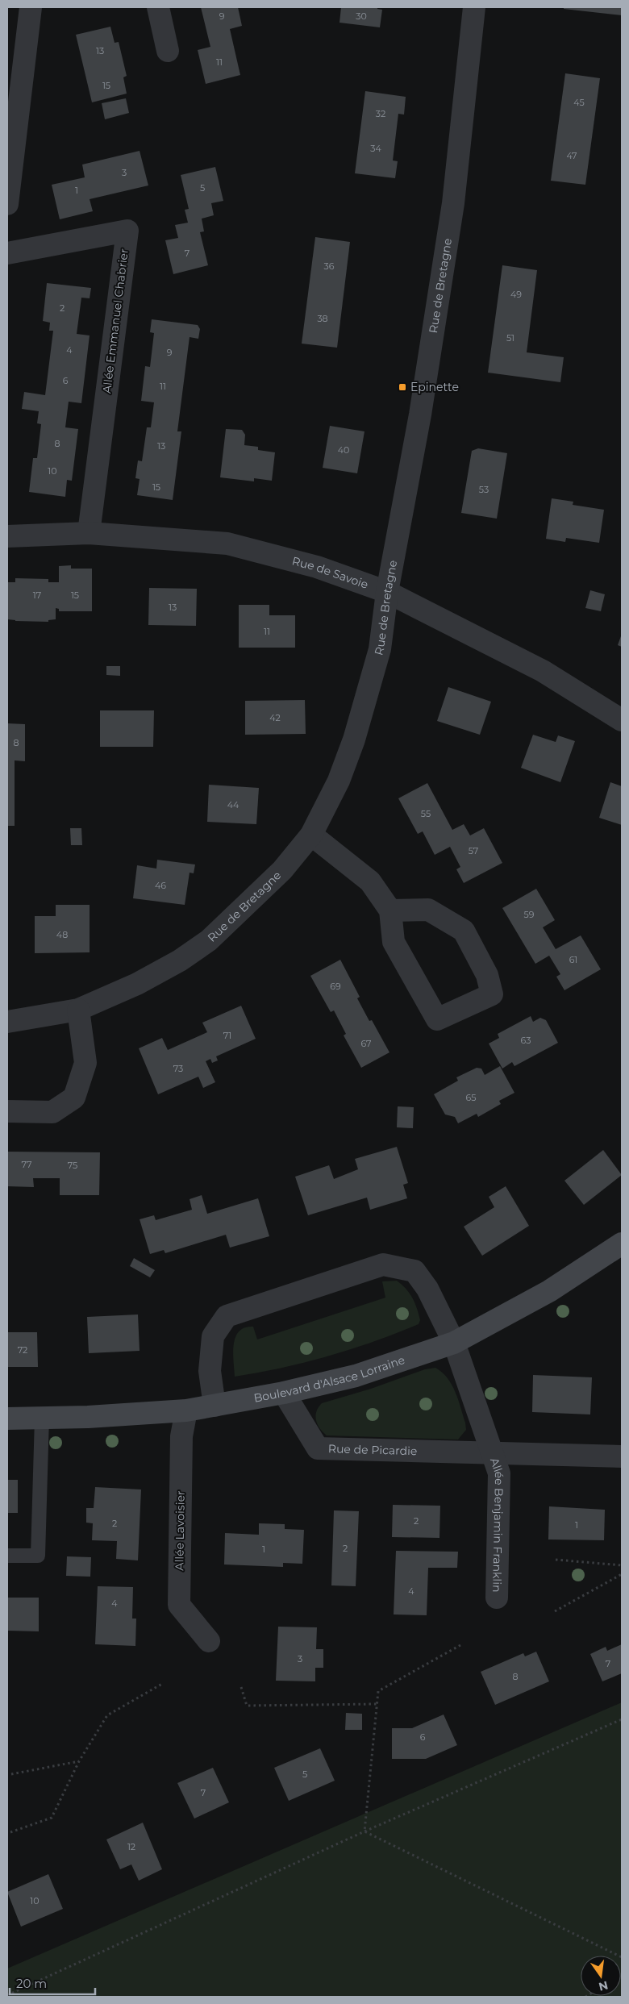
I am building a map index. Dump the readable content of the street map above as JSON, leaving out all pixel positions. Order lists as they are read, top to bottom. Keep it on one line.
{"streets":{"main road":["Boulevard d'Alsace Lorraine"],"street":["Rue de Bretagne","Allée Emmanuel Chabrier","Rue de Savoie","Rue de Picardie","Allée Benjamin Franklin","Allée Lavoisier"]},"crossings":[["Rue de Bretagne","Rue de Savoie"],["Allée Emmanuel Chabrier","Rue de Savoie"],["Boulevard d'Alsace Lorraine","Rue de Picardie"],["Boulevard d'Alsace Lorraine","Allée Lavoisier"],["Rue de Picardie","Allée Benjamin Franklin"]],"places":{"transit":["Epinette"]},"house_numbers":["9","30","13","11","15","45","32","34","47","3","5","1","7","36","49","2","38","51","4","9","6","11","8","13","40","10","15","53","17","15","13","11","42","8","44","55","57","46","59","48","61","69","71","63","67","73","65","77","75","72","2","2","1","2","1","4","4","3","7","8","6","5","7","12","10"],"scale_bar":"20 m","north":"bottom"}
